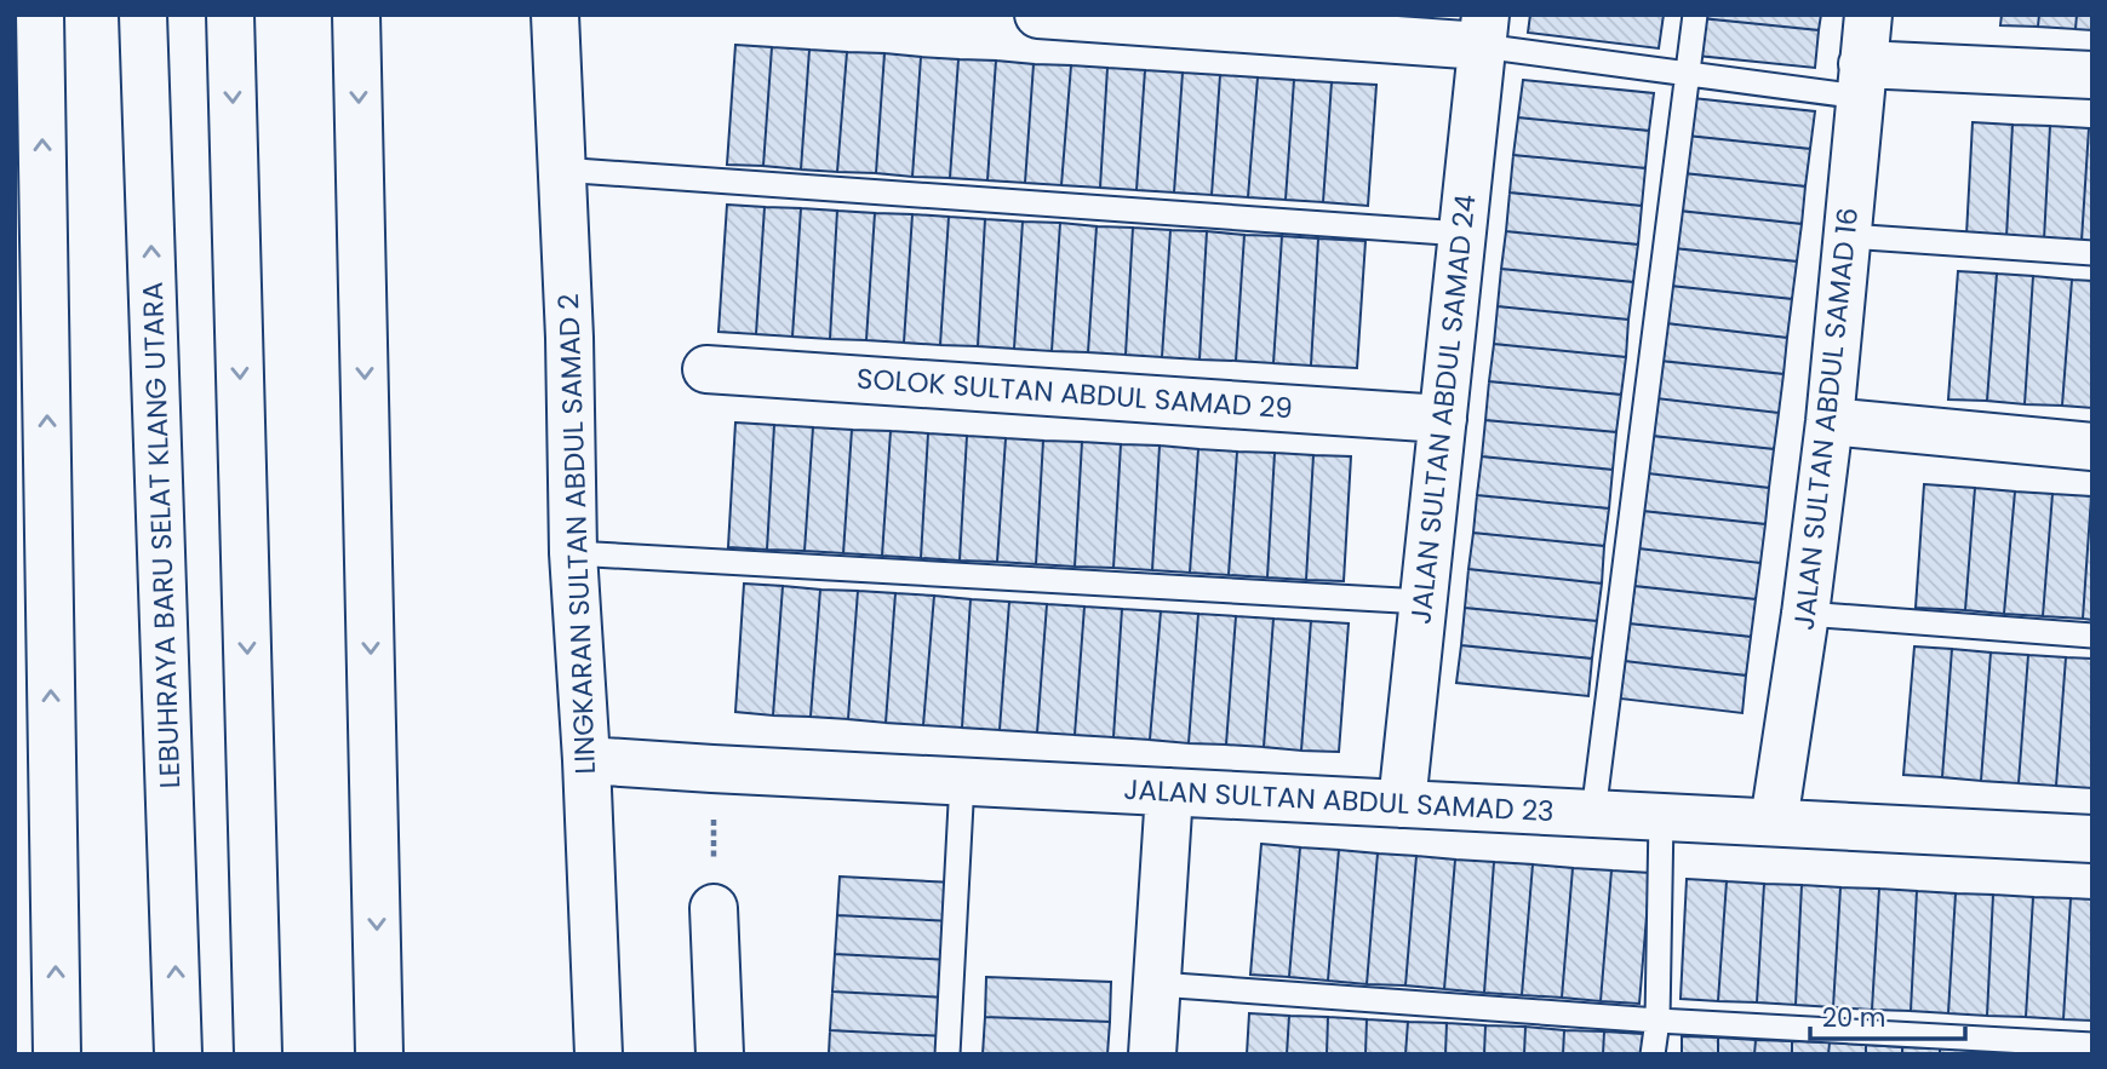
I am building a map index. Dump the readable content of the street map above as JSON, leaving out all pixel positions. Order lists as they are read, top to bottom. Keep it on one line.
{"streets":{"main road":["SOLOK SULTAN ABDUL SAMAD 29","JALAN SULTAN ABDUL SAMAD 24","JALAN SULTAN ABDUL SAMAD 16","LINGKARAN SULTAN ABDUL SAMAD 2","LEBUHRAYA BARU SELAT KLANG UTARA","JALAN SULTAN ABDUL SAMAD 23"]},"crossings":[["SOLOK SULTAN ABDUL SAMAD 29","JALAN SULTAN ABDUL SAMAD 24"],["JALAN SULTAN ABDUL SAMAD 24","JALAN SULTAN ABDUL SAMAD 23"],["JALAN SULTAN ABDUL SAMAD 16","JALAN SULTAN ABDUL SAMAD 23"],["LINGKARAN SULTAN ABDUL SAMAD 2","JALAN SULTAN ABDUL SAMAD 23"]],"scale_bar":"20 m"}
